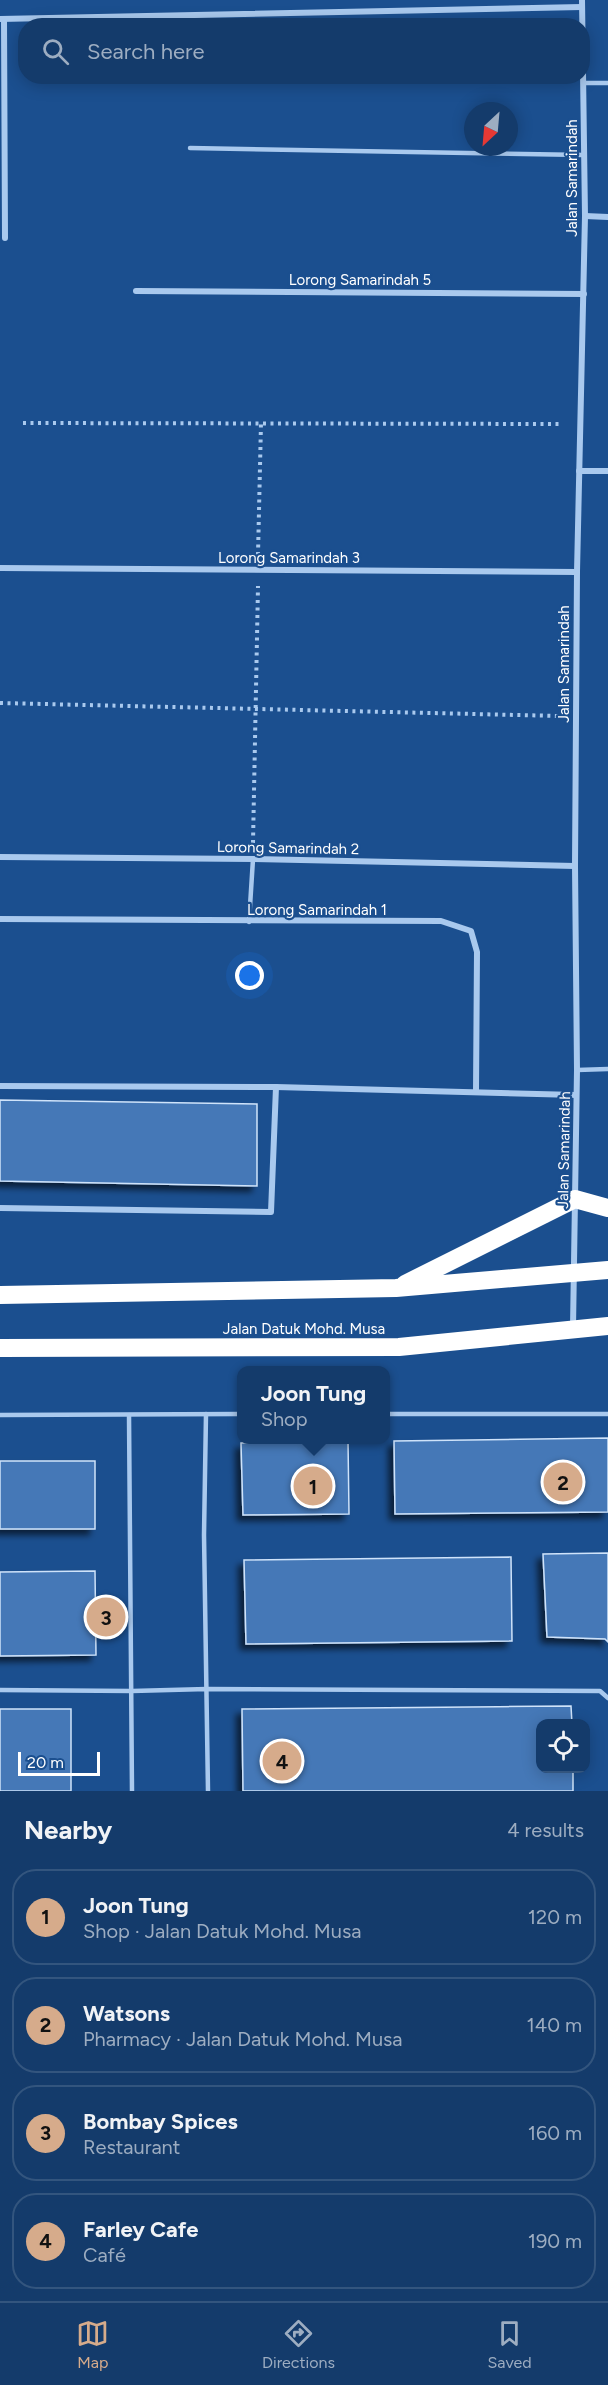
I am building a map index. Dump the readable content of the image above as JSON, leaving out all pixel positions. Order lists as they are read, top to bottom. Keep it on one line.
{"streets":{"highway":["Jalan Datuk Mohd. Musa"],"street":["Jalan Samarindah","Lorong Samarindah 5","Lorong Samarindah 3","Lorong Samarindah 2","Lorong Samarindah 1"]},"crossings":[["Jalan Samarindah","Lorong Samarindah 5"],["Jalan Samarindah","Lorong Samarindah 3"],["Jalan Samarindah","Lorong Samarindah 2"],["Jalan Samarindah","Jalan Datuk Mohd. Musa"]],"scale_bar":"20 m","north":"bottom left","page":{"search":"Search here","popup":["Joon Tung","Shop"],"pins":["2","1","3","4"],"scale":"20 m","heading":["Nearby","4 results"],"list":[{"mark":"1","name":"Joon Tung","note":"Shop · Jalan Datuk Mohd. Musa","value":"120 m"},{"mark":"2","name":"Watsons","note":"Pharmacy · Jalan Datuk Mohd. Musa","value":"140 m"},{"mark":"3","name":"Bombay Spices","note":"Restaurant","value":"160 m"},{"mark":"4","name":"Farley Cafe","note":"Café","value":"190 m"}],"nav":["Map","Directions","Saved"]}}
